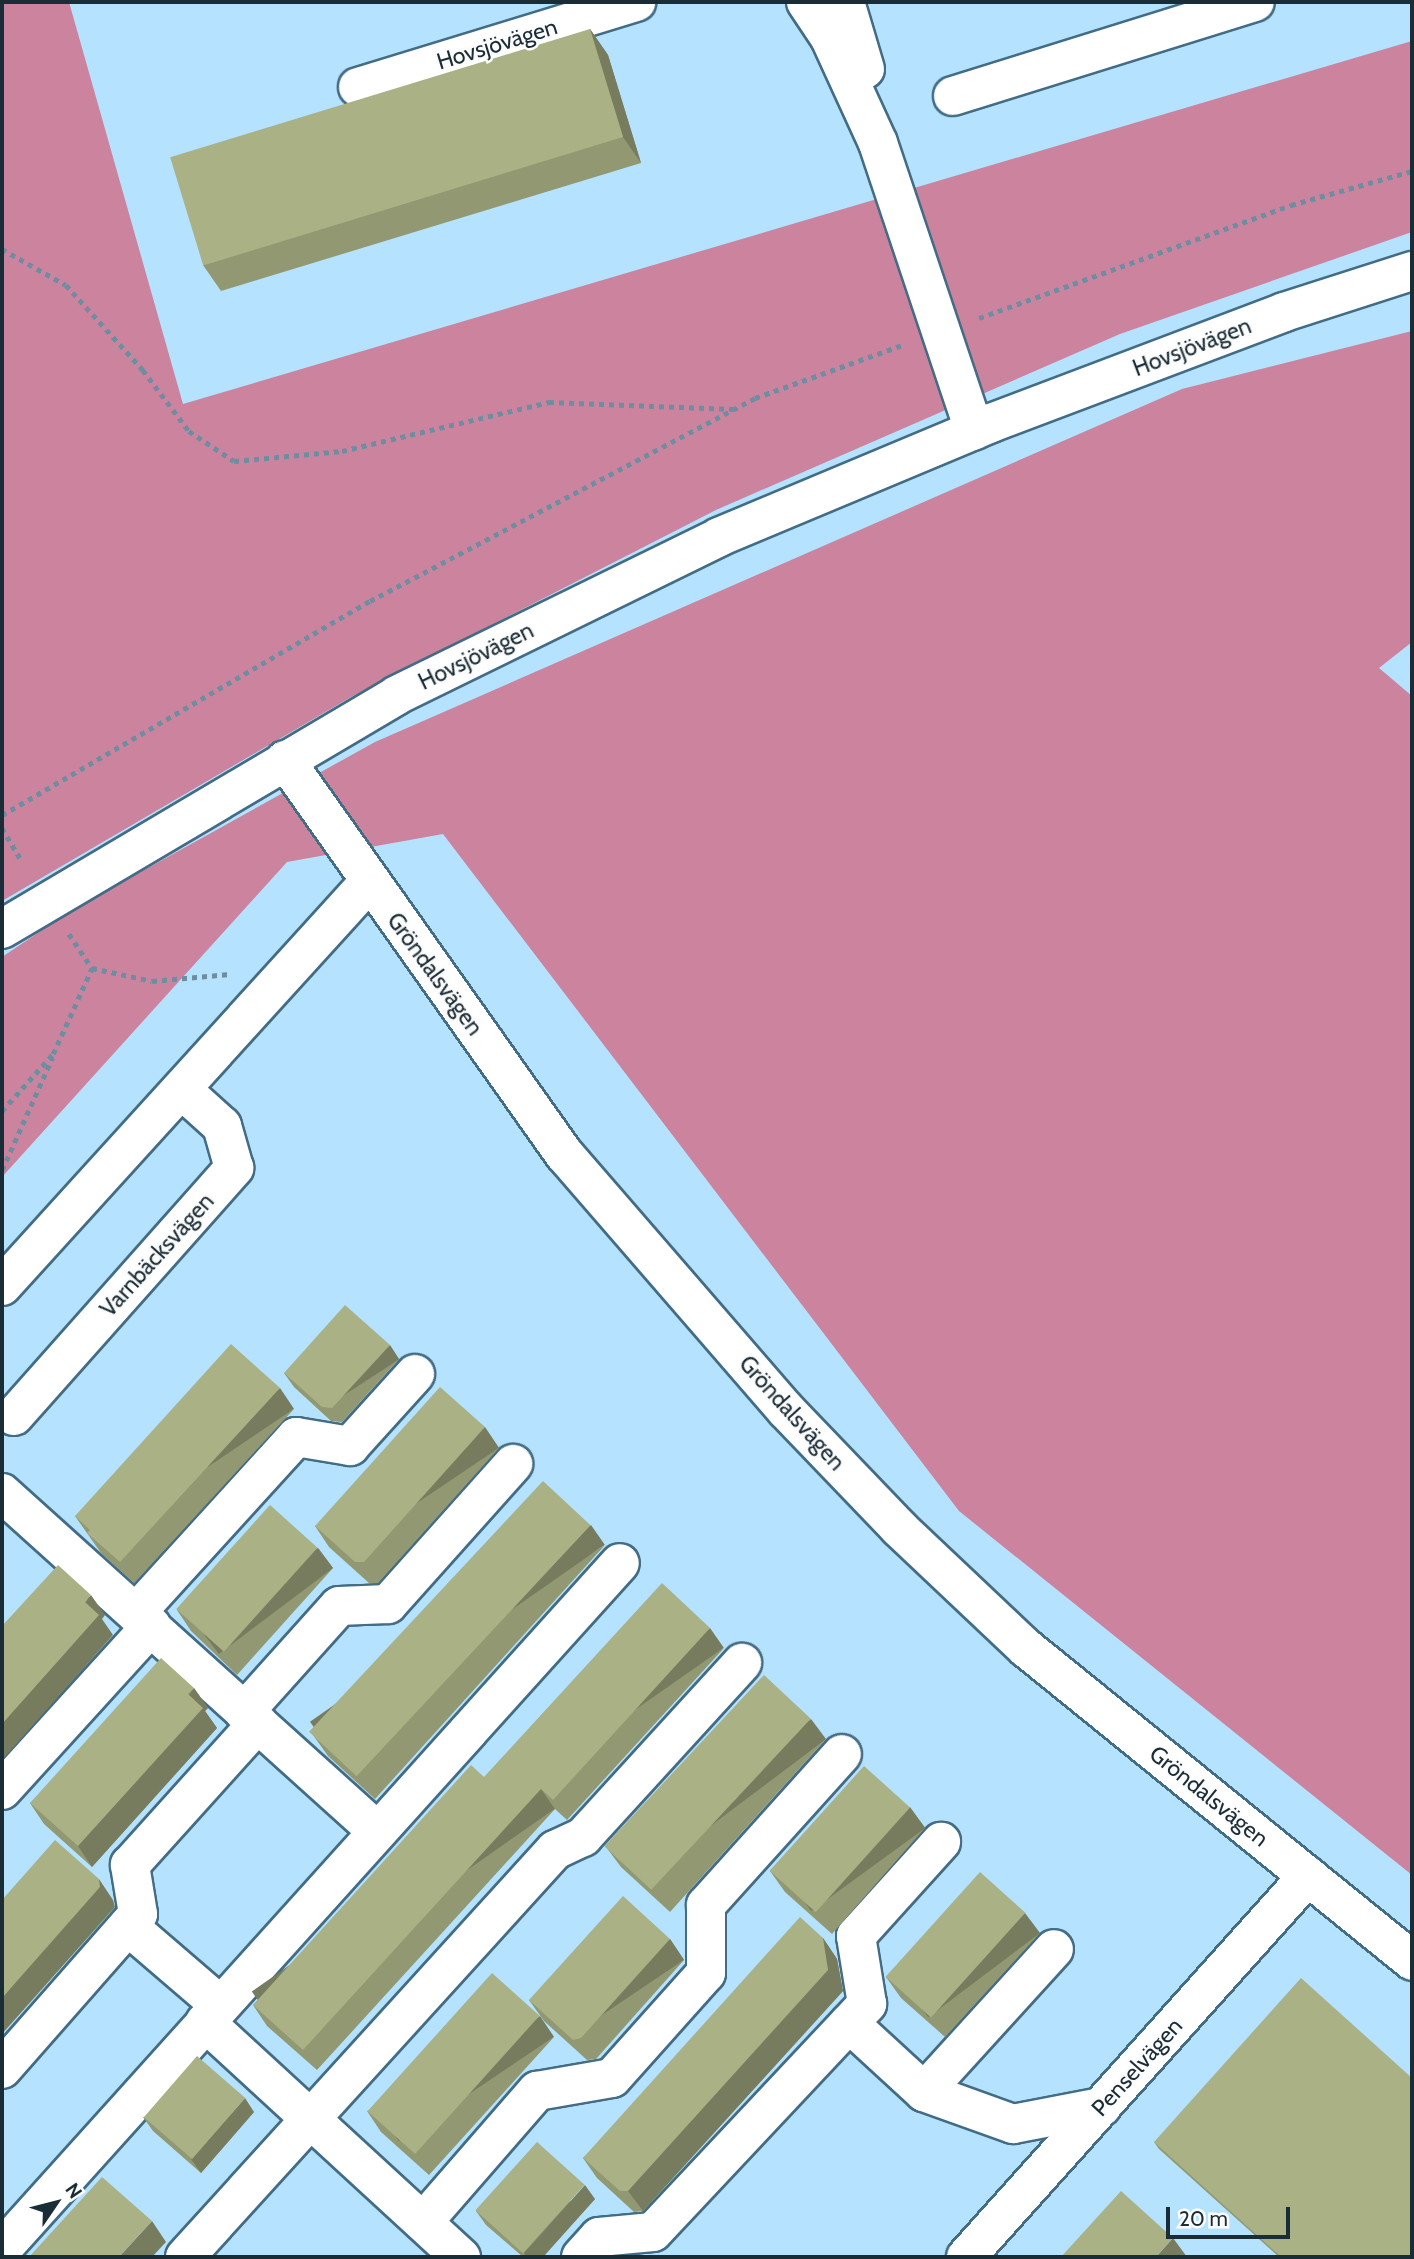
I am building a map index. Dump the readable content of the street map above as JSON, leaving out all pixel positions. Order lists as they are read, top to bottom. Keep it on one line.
{"streets":{"street":["Hovsjövägen","Gröndalsvägen","Varnbäcksvägen","Penselvägen"]},"crossings":[["Hovsjövägen","Gröndalsvägen"],["Gröndalsvägen","Penselvägen"]],"scale_bar":"20 m","north":"top right"}
